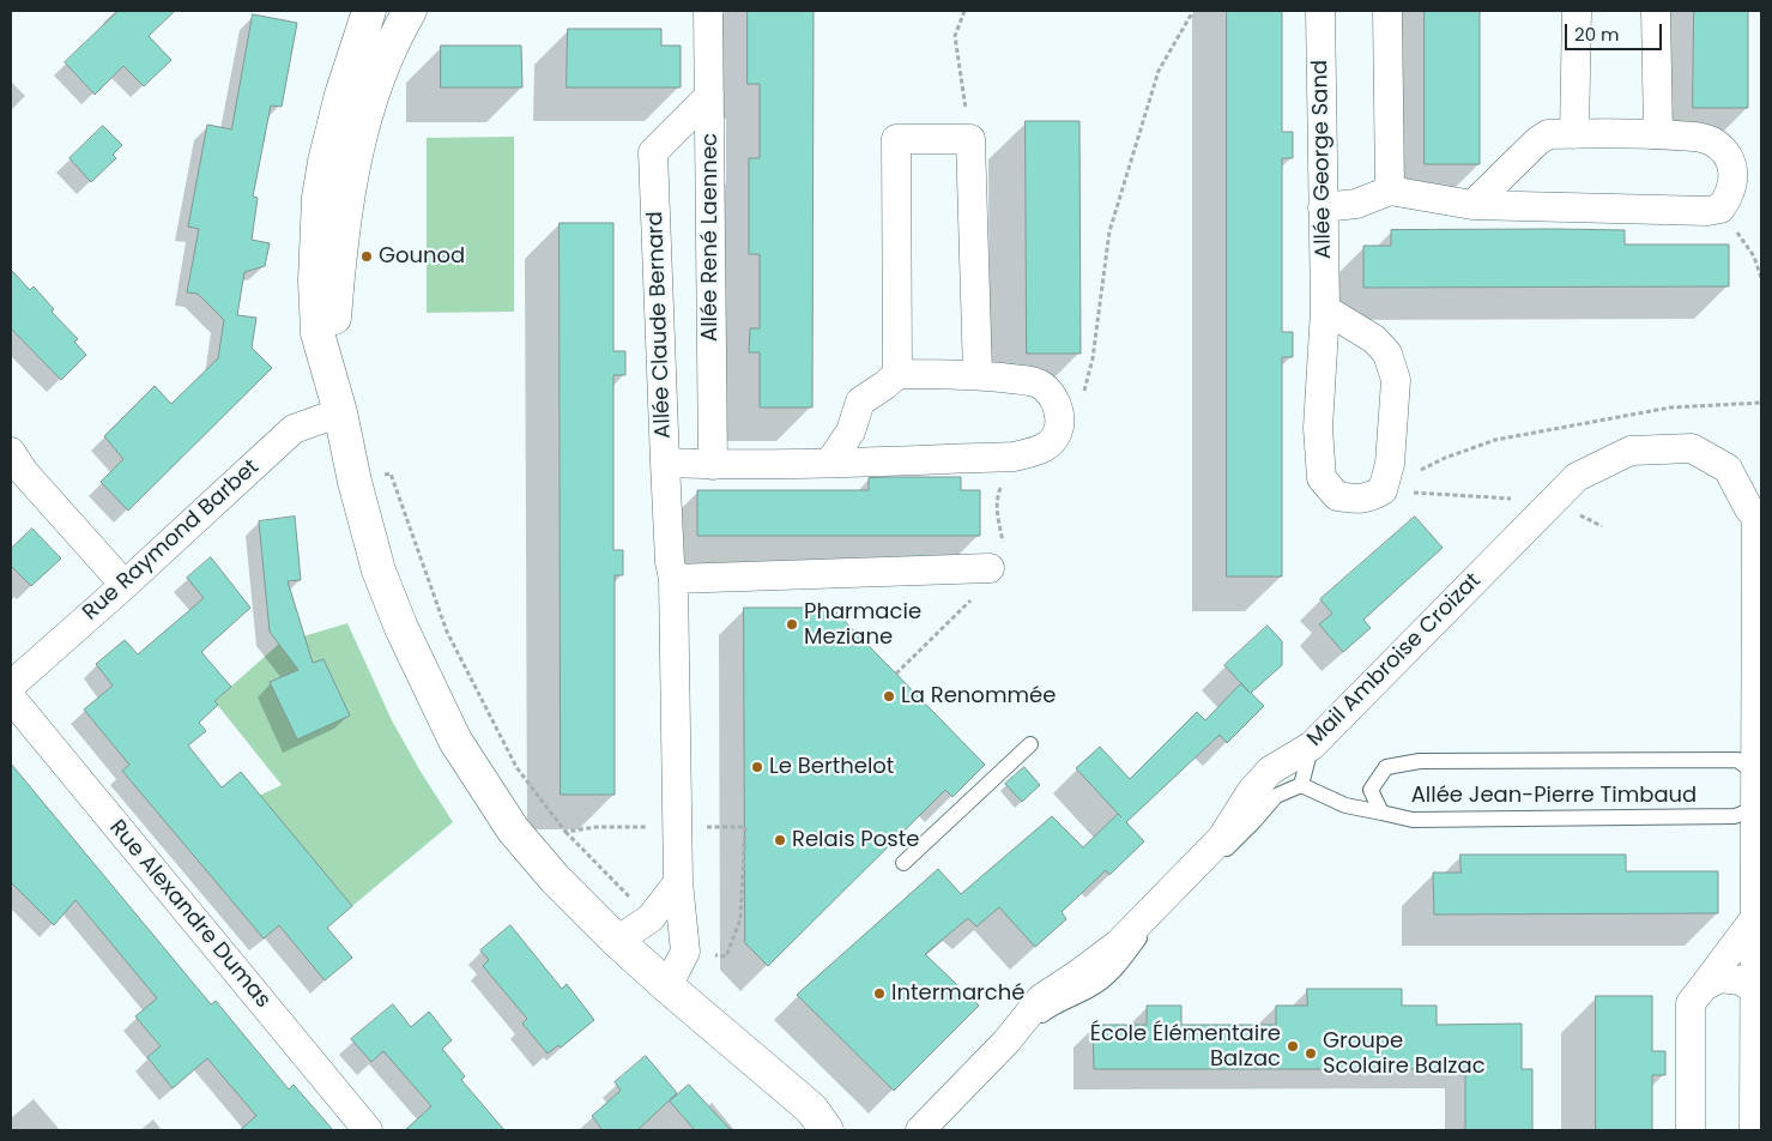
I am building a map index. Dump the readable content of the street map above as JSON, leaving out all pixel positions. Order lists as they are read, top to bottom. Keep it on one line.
{"streets":{"street":["Allée George Sand","Allée René Laennec","Allée Claude Bernard","Rue Raymond Barbet","Mail Ambroise Croizat","Rue Alexandre Dumas"],"lane":["Allée Jean-Pierre Timbaud"]},"crossings":[["Allée René Laennec","Allée Claude Bernard"],["Mail Ambroise Croizat","Allée Jean-Pierre Timbaud"]],"places":["Gounod","Pharmacie Meziane","La Renommée","Le Berthelot","Relais Poste","Intermarché","École Élémentaire Balzac","Groupe Scolaire Balzac"],"scale_bar":"20 m"}
